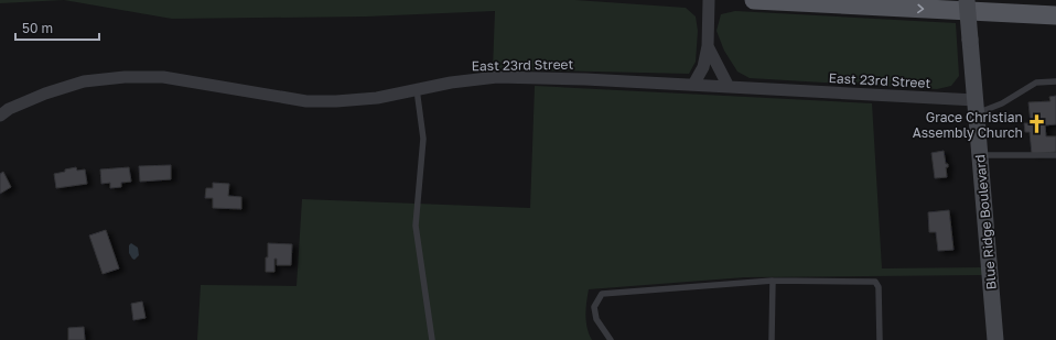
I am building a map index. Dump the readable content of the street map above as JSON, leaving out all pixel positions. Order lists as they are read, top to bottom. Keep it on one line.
{"streets":{"main road":["Blue Ridge Boulevard"],"street":["East 23rd Street"]},"crossings":[["East 23rd Street","Blue Ridge Boulevard"]],"places":{"church":["Grace Christian Assembly Church"]},"scale_bar":"50 m"}
